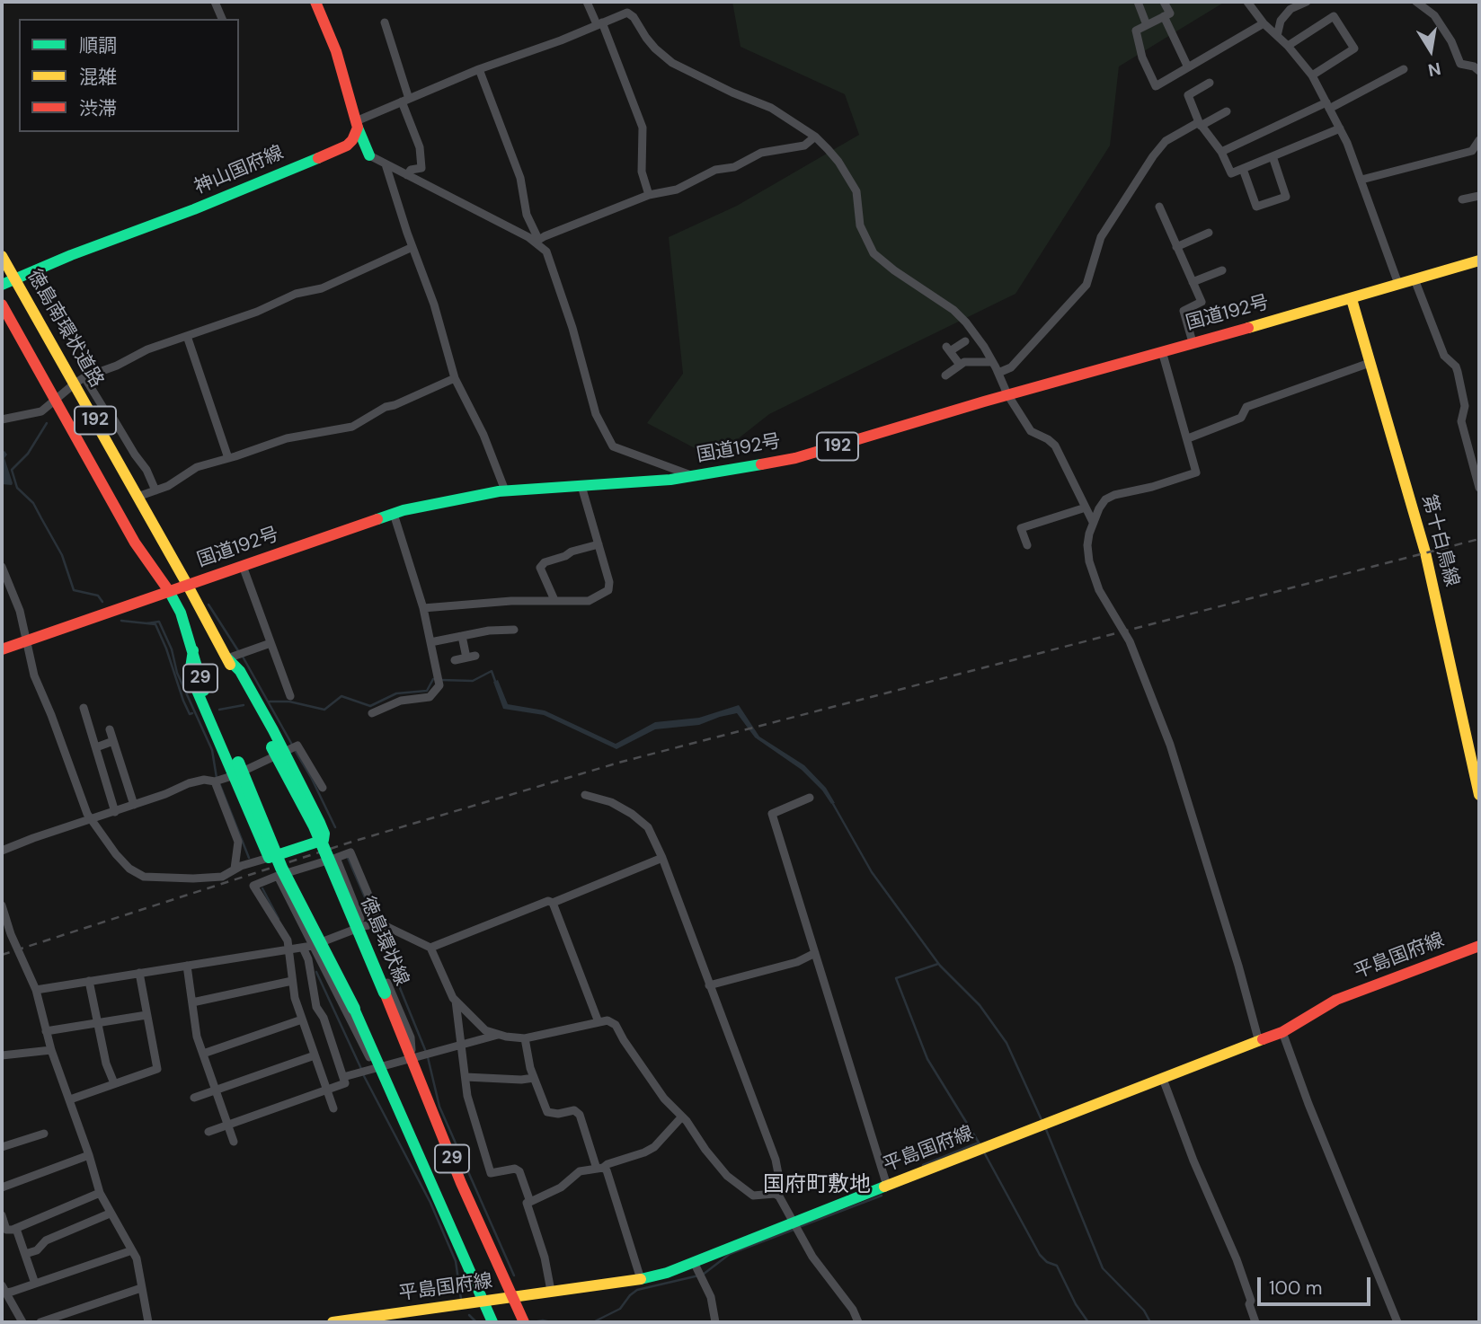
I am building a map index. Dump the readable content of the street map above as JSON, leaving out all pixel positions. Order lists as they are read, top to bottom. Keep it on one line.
{"streets":{"main road":["神山国府線","国道192号","徳島南環状道路","192","第十白鳥線","29","徳島環状線","平島国府線"]},"crossings":[["神山国府線","徳島南環状道路"],["国道192号","徳島南環状道路"],["国道192号","192"],["国道192号","第十白鳥線"],["国道192号","29"],["国道192号","徳島環状線"],["徳島南環状道路","徳島環状線"],["192","29"],["29","平島国府線"],["徳島環状線","平島国府線"]],"districts":["国府町敷地"],"legend":["順調","混雑","渋滞"],"scale_bar":"100 m","north":"bottom"}
